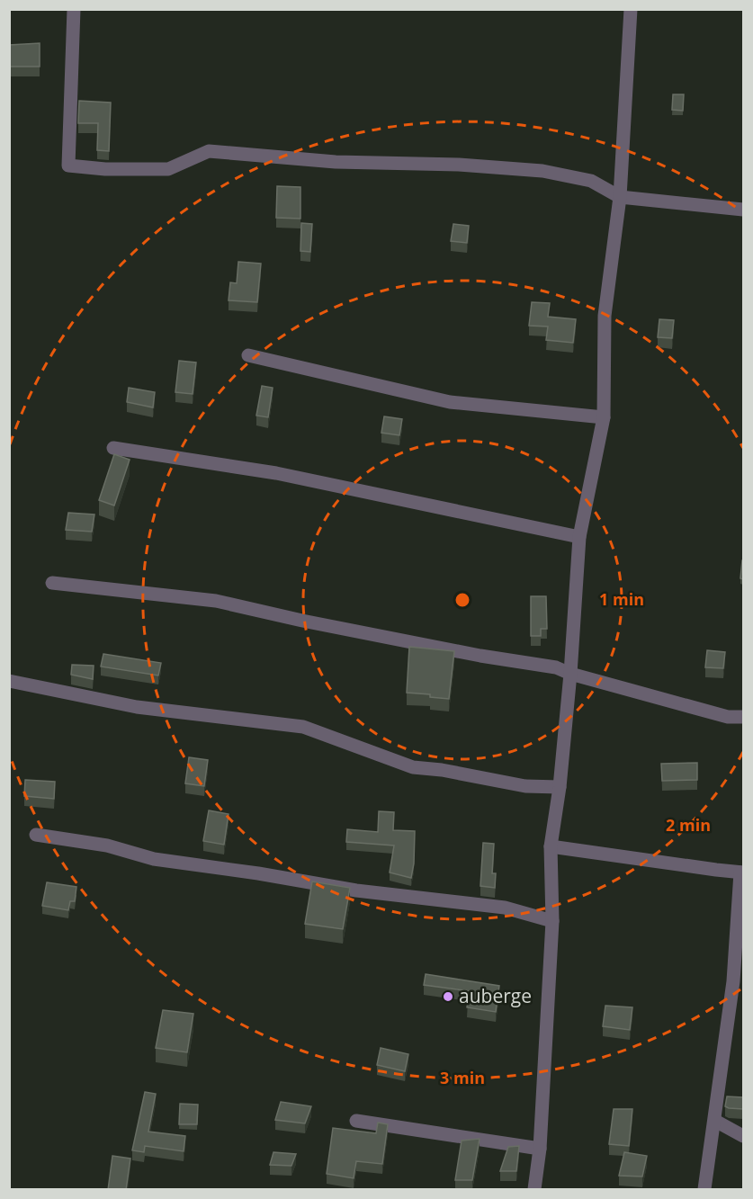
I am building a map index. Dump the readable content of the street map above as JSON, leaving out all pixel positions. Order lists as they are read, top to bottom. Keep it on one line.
{"places":["auberge"],"rings":["1 min","2 min","3 min"]}
